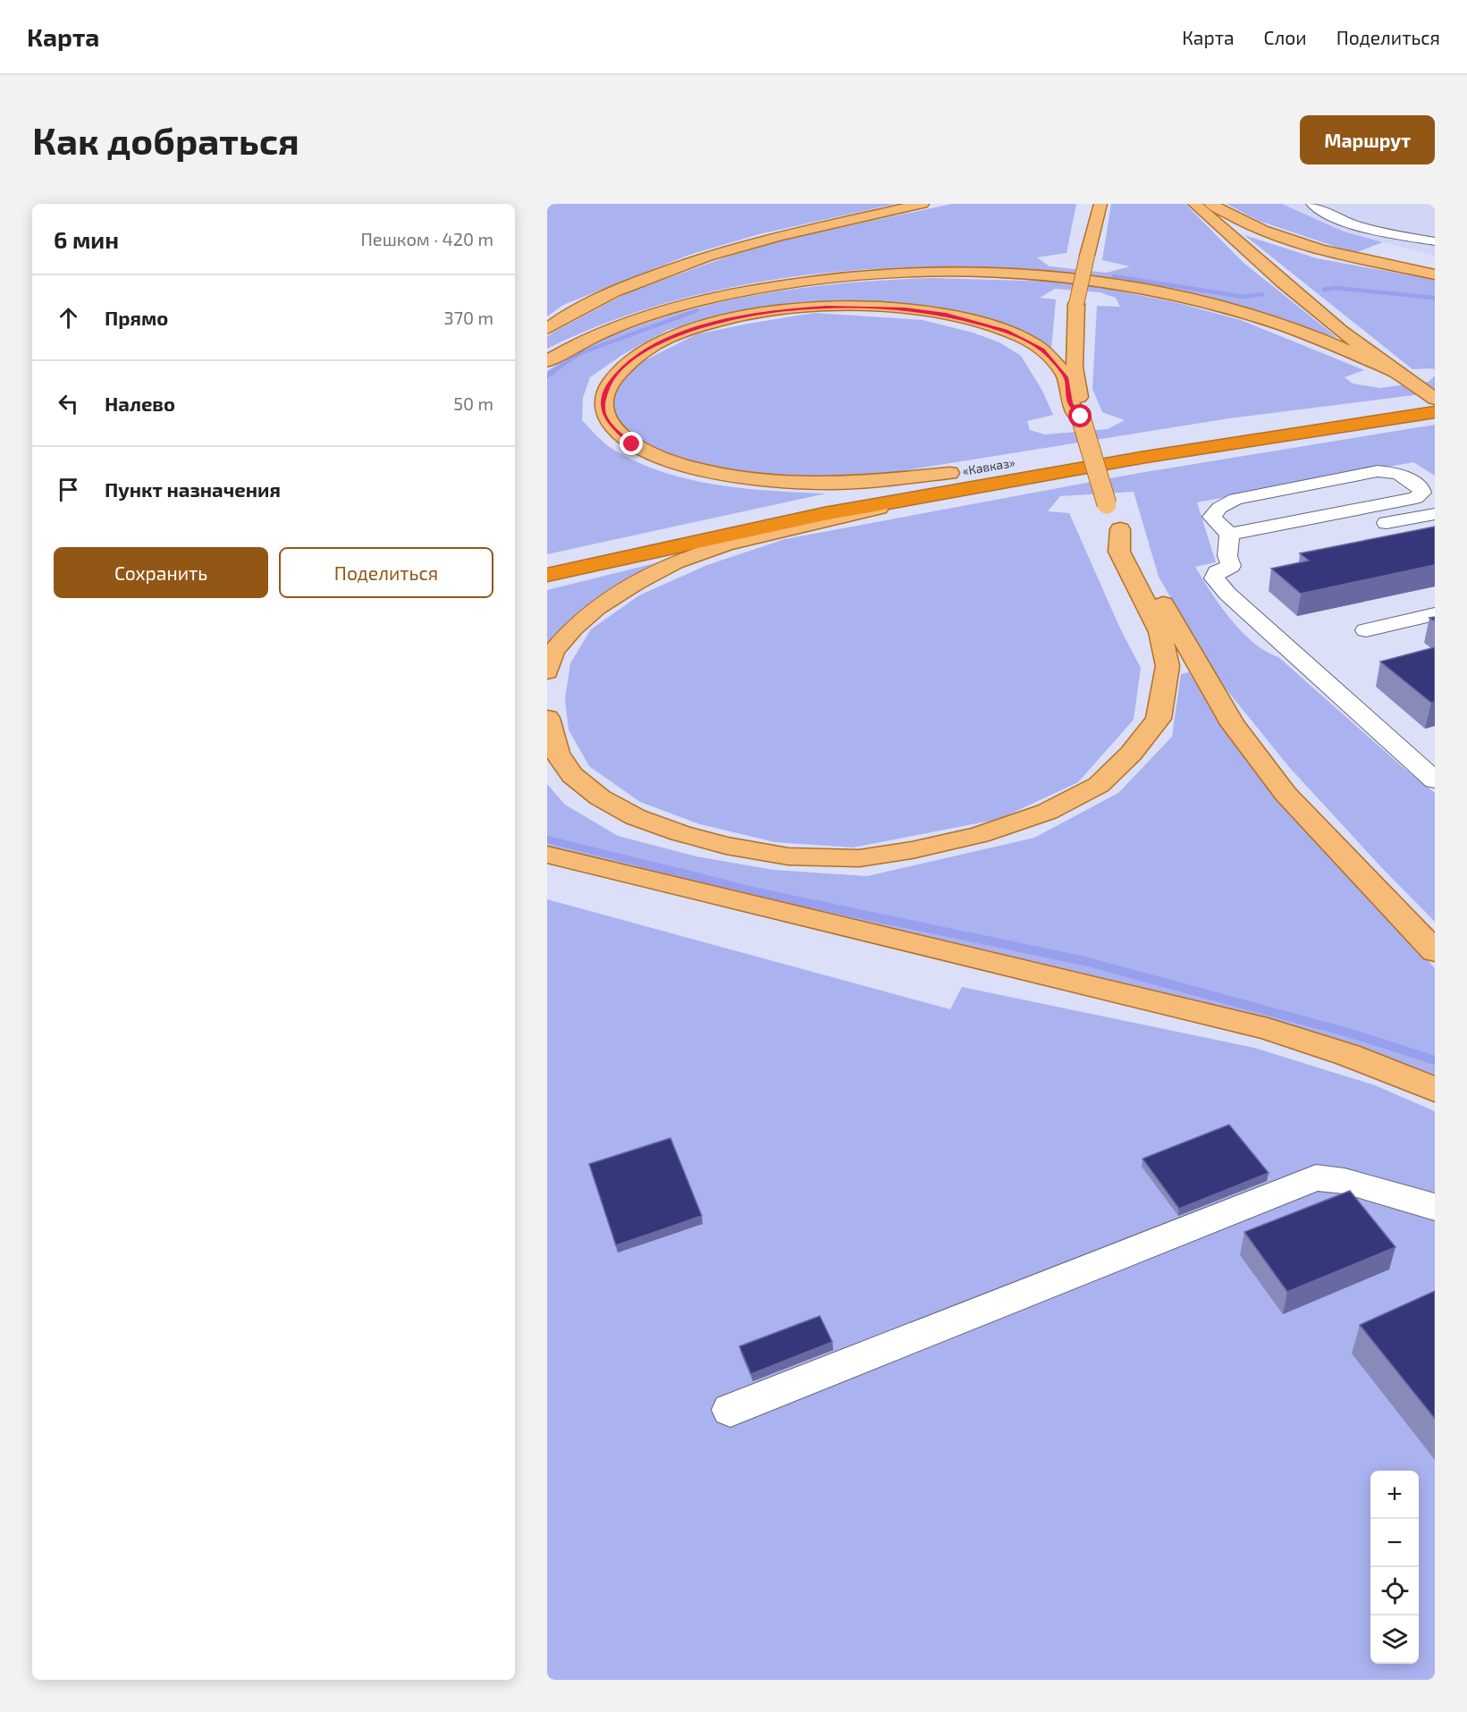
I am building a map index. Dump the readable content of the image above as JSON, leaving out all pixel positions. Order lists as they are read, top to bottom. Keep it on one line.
{"streets":{"highway":["«Кавказ»"]},"page":{"header":"Карта","nav":["Карта","Слои","Поделиться"],"buttons":["Маршрут",["Сохранить","Поделиться"]],"title":"Как добраться","heading":["6 мин","Пешком · 420 m"],"list":[["Прямо","370 m"],["Налево","50 m"],"Пункт назначения"],"map_buttons":["+","−"]}}
